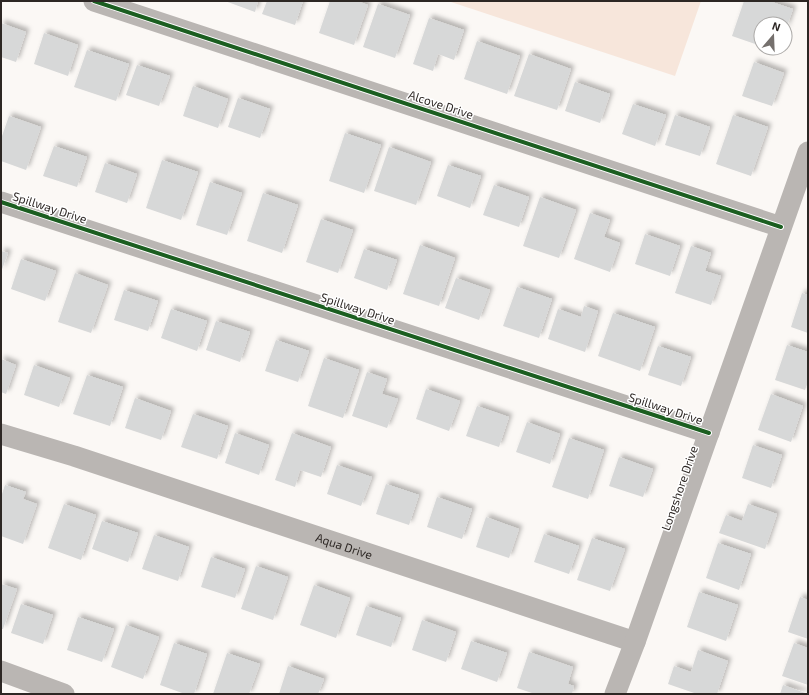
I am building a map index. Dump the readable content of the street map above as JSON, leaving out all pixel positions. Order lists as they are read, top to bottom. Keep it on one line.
{"streets":{"street":["Alcove Drive","Spillway Drive","Longshore Drive","Aqua Drive"]},"crossings":[["Alcove Drive","Longshore Drive"],["Spillway Drive","Longshore Drive"],["Longshore Drive","Aqua Drive"]],"north":"top"}
